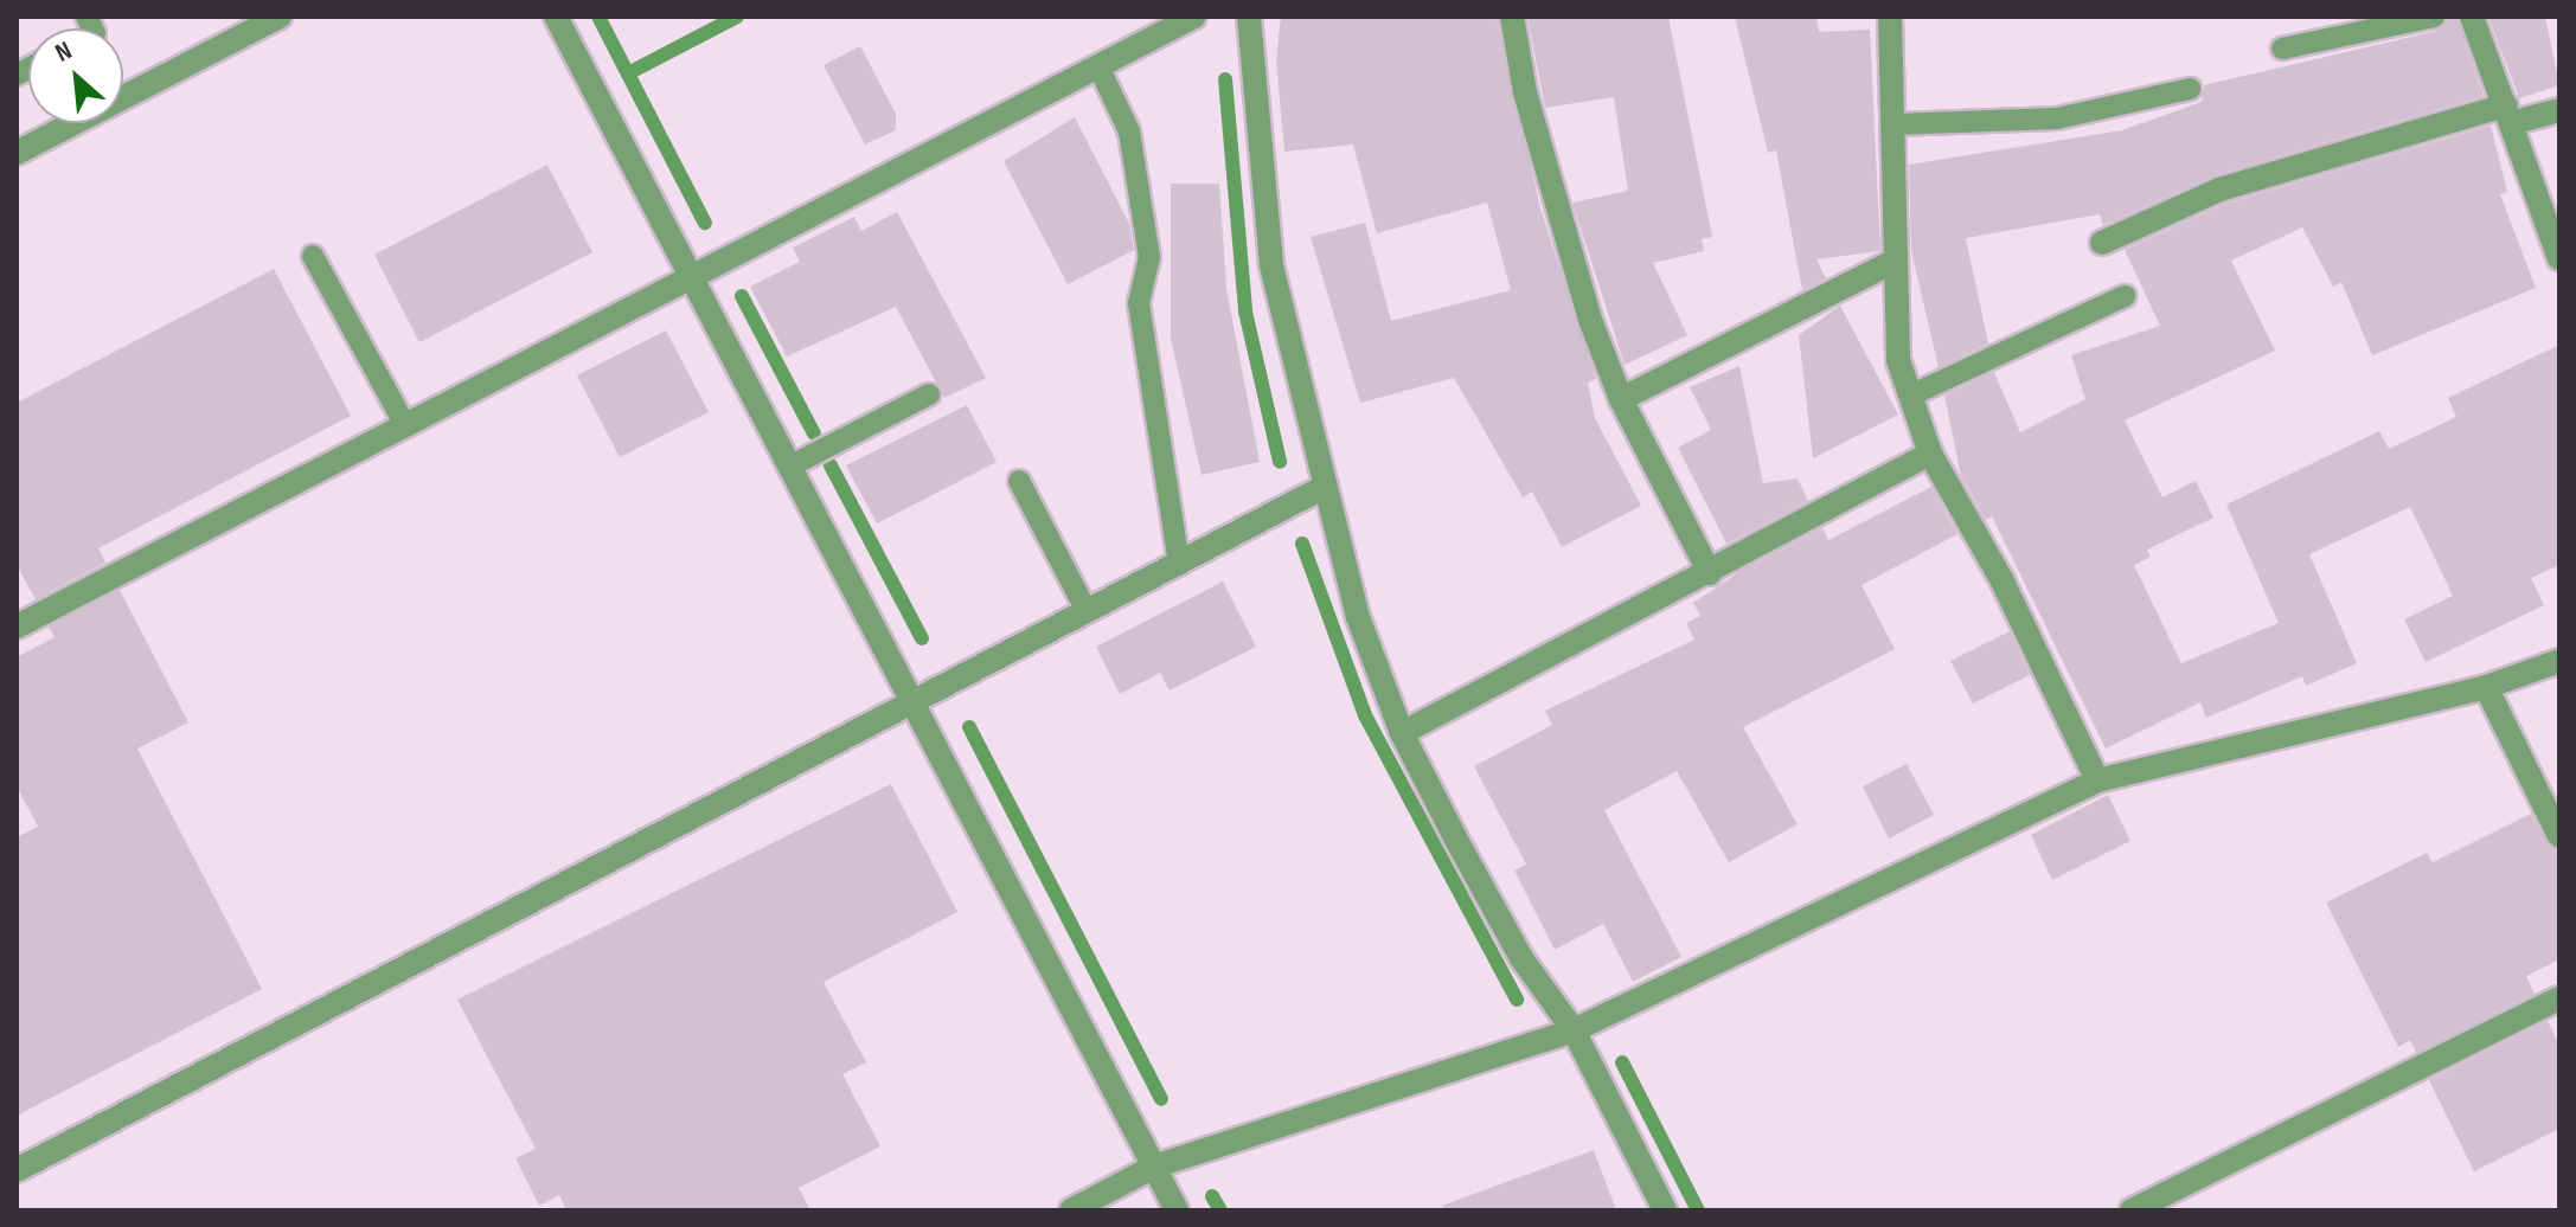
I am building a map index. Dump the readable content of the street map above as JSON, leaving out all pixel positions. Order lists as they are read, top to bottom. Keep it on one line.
{"north":"top left"}
